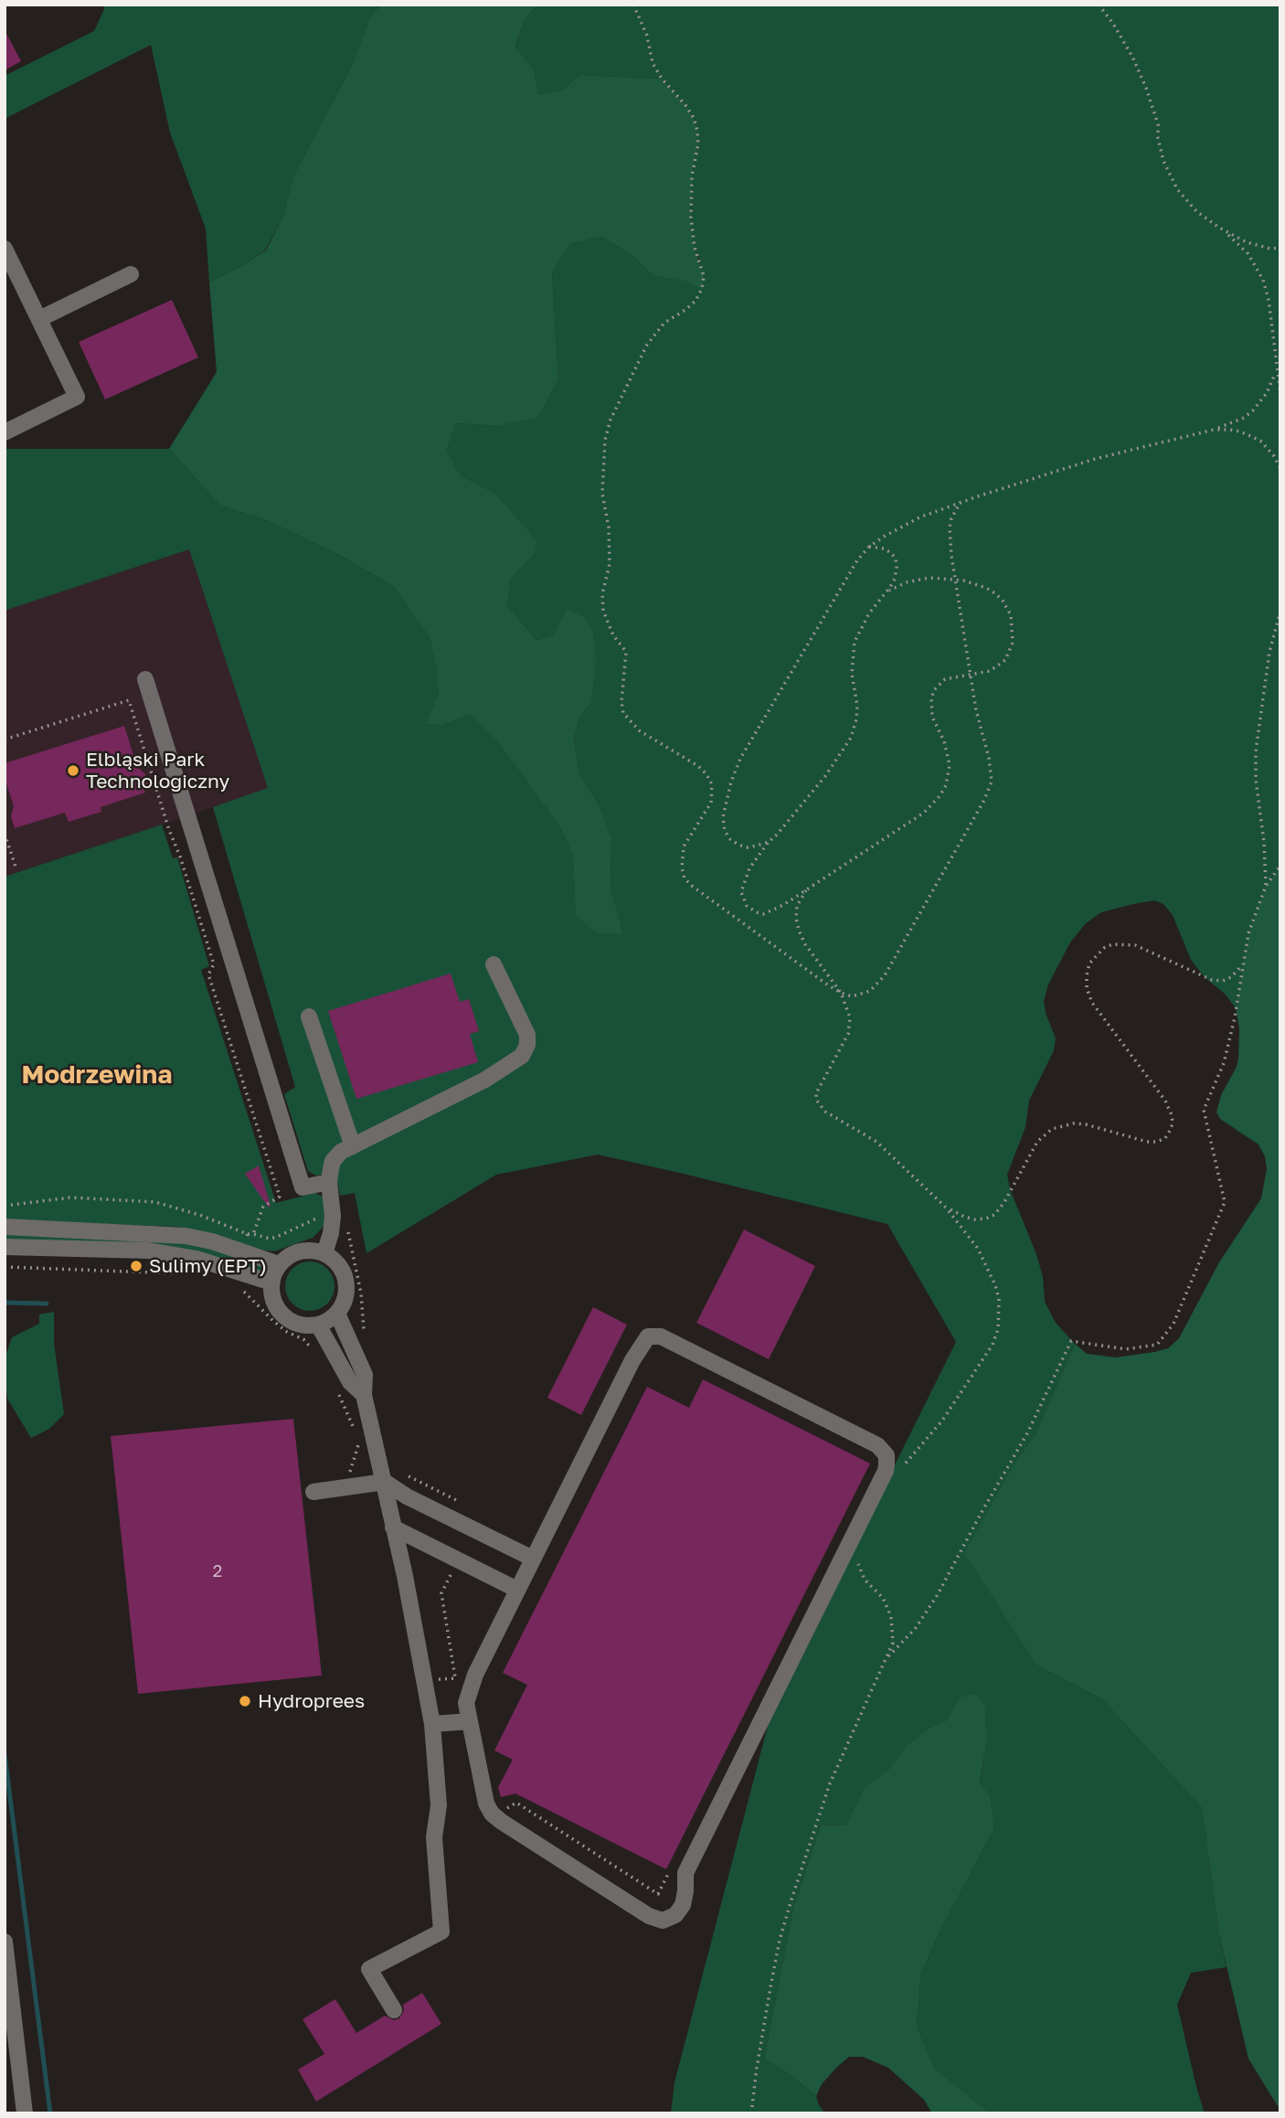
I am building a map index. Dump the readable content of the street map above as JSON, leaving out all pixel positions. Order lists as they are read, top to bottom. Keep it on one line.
{"districts":["Modrzewina"],"places":["Elbląski Park Technologiczny","Sulimy (EPT)","Hydroprees"],"house_numbers":["2"]}
